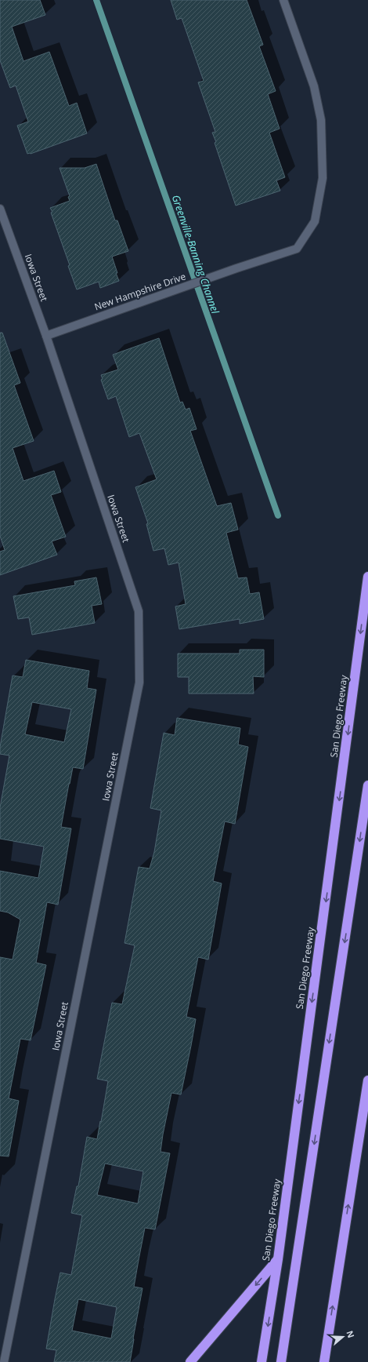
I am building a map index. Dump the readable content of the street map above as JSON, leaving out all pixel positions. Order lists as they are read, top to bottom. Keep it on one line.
{"streets":{"highway":["San Diego Freeway"],"street":["Iowa Street","New Hampshire Drive"]},"crossings":[["Iowa Street","New Hampshire Drive"]],"water":["Greenville-Banning Channel"],"north":"right"}
